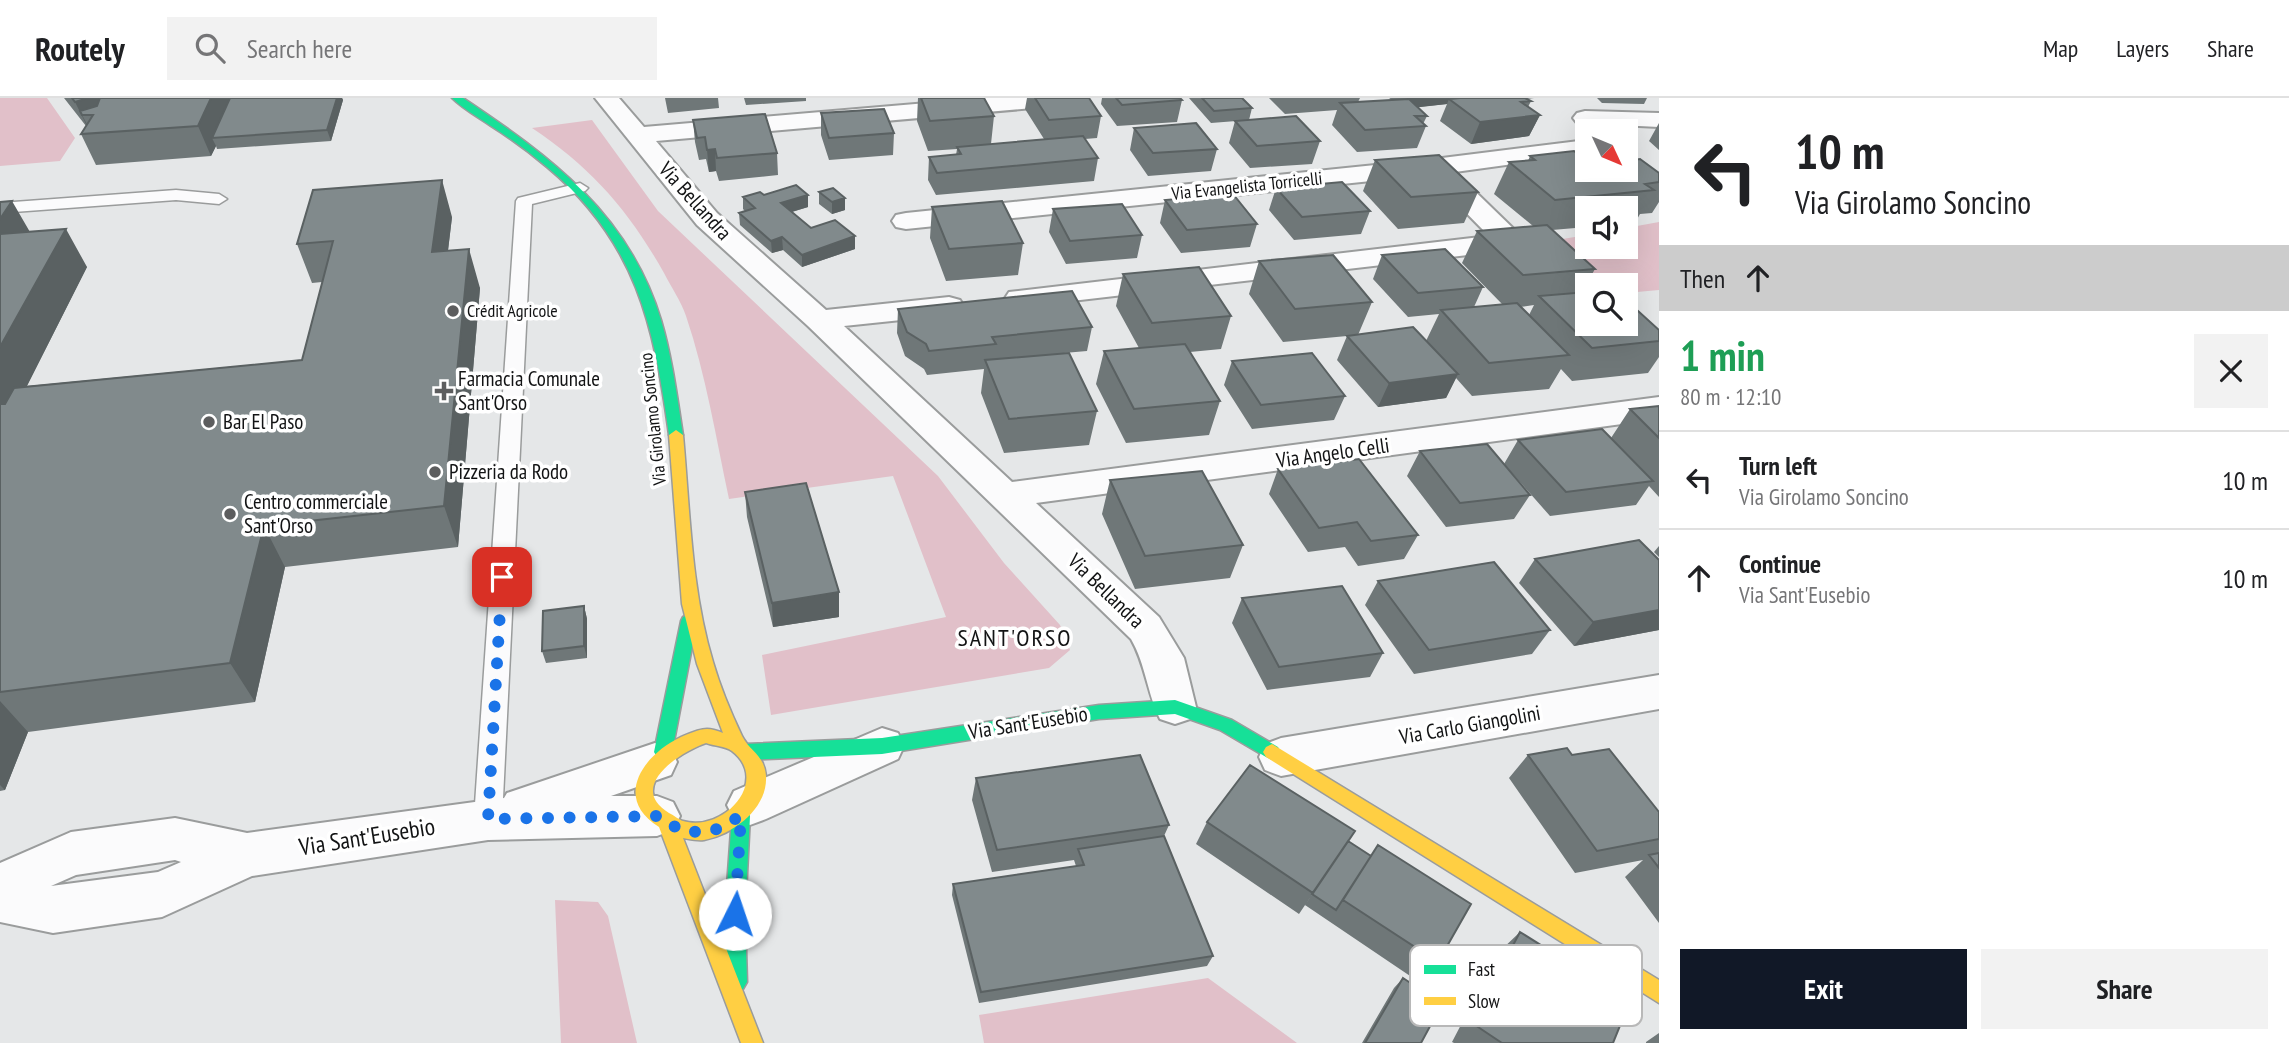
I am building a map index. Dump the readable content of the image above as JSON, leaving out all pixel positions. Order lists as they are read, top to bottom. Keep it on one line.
{"streets":{"main road":["Via Girolamo Soncino","Via Sant'Eusebio"],"street":["Via Evangelista Torricelli","Via Bellandra","Via Angelo Celli","Via Carlo Giangolini"]},"crossings":[["Via Bellandra","Via Angelo Celli"],["Via Bellandra","Via Sant'Eusebio"],["Via Girolamo Soncino","Via Sant'Eusebio"]],"districts":["SANT'ORSO"],"places":{"other":["Crédit Agricole","Bar El Paso","Pizzeria da Rodo","Centro commerciale Sant'Orso"],"health":["Farmacia Comunale Sant'Orso"]},"legend":["Fast","Slow"],"north":"bottom right","page":{"header":"Routely","search":"Search here","nav":["Map","Layers","Share"],"turn":["10 m","Via Girolamo Soncino"],"then":"Then","heading":["1 min","80 m · 12:10"],"list":[{"name":"Turn left","note":"Via Girolamo Soncino","value":"10 m"},{"name":"Continue","note":"Via Sant'Eusebio","value":"10 m"}],"buttons":["Exit","Share"]}}
